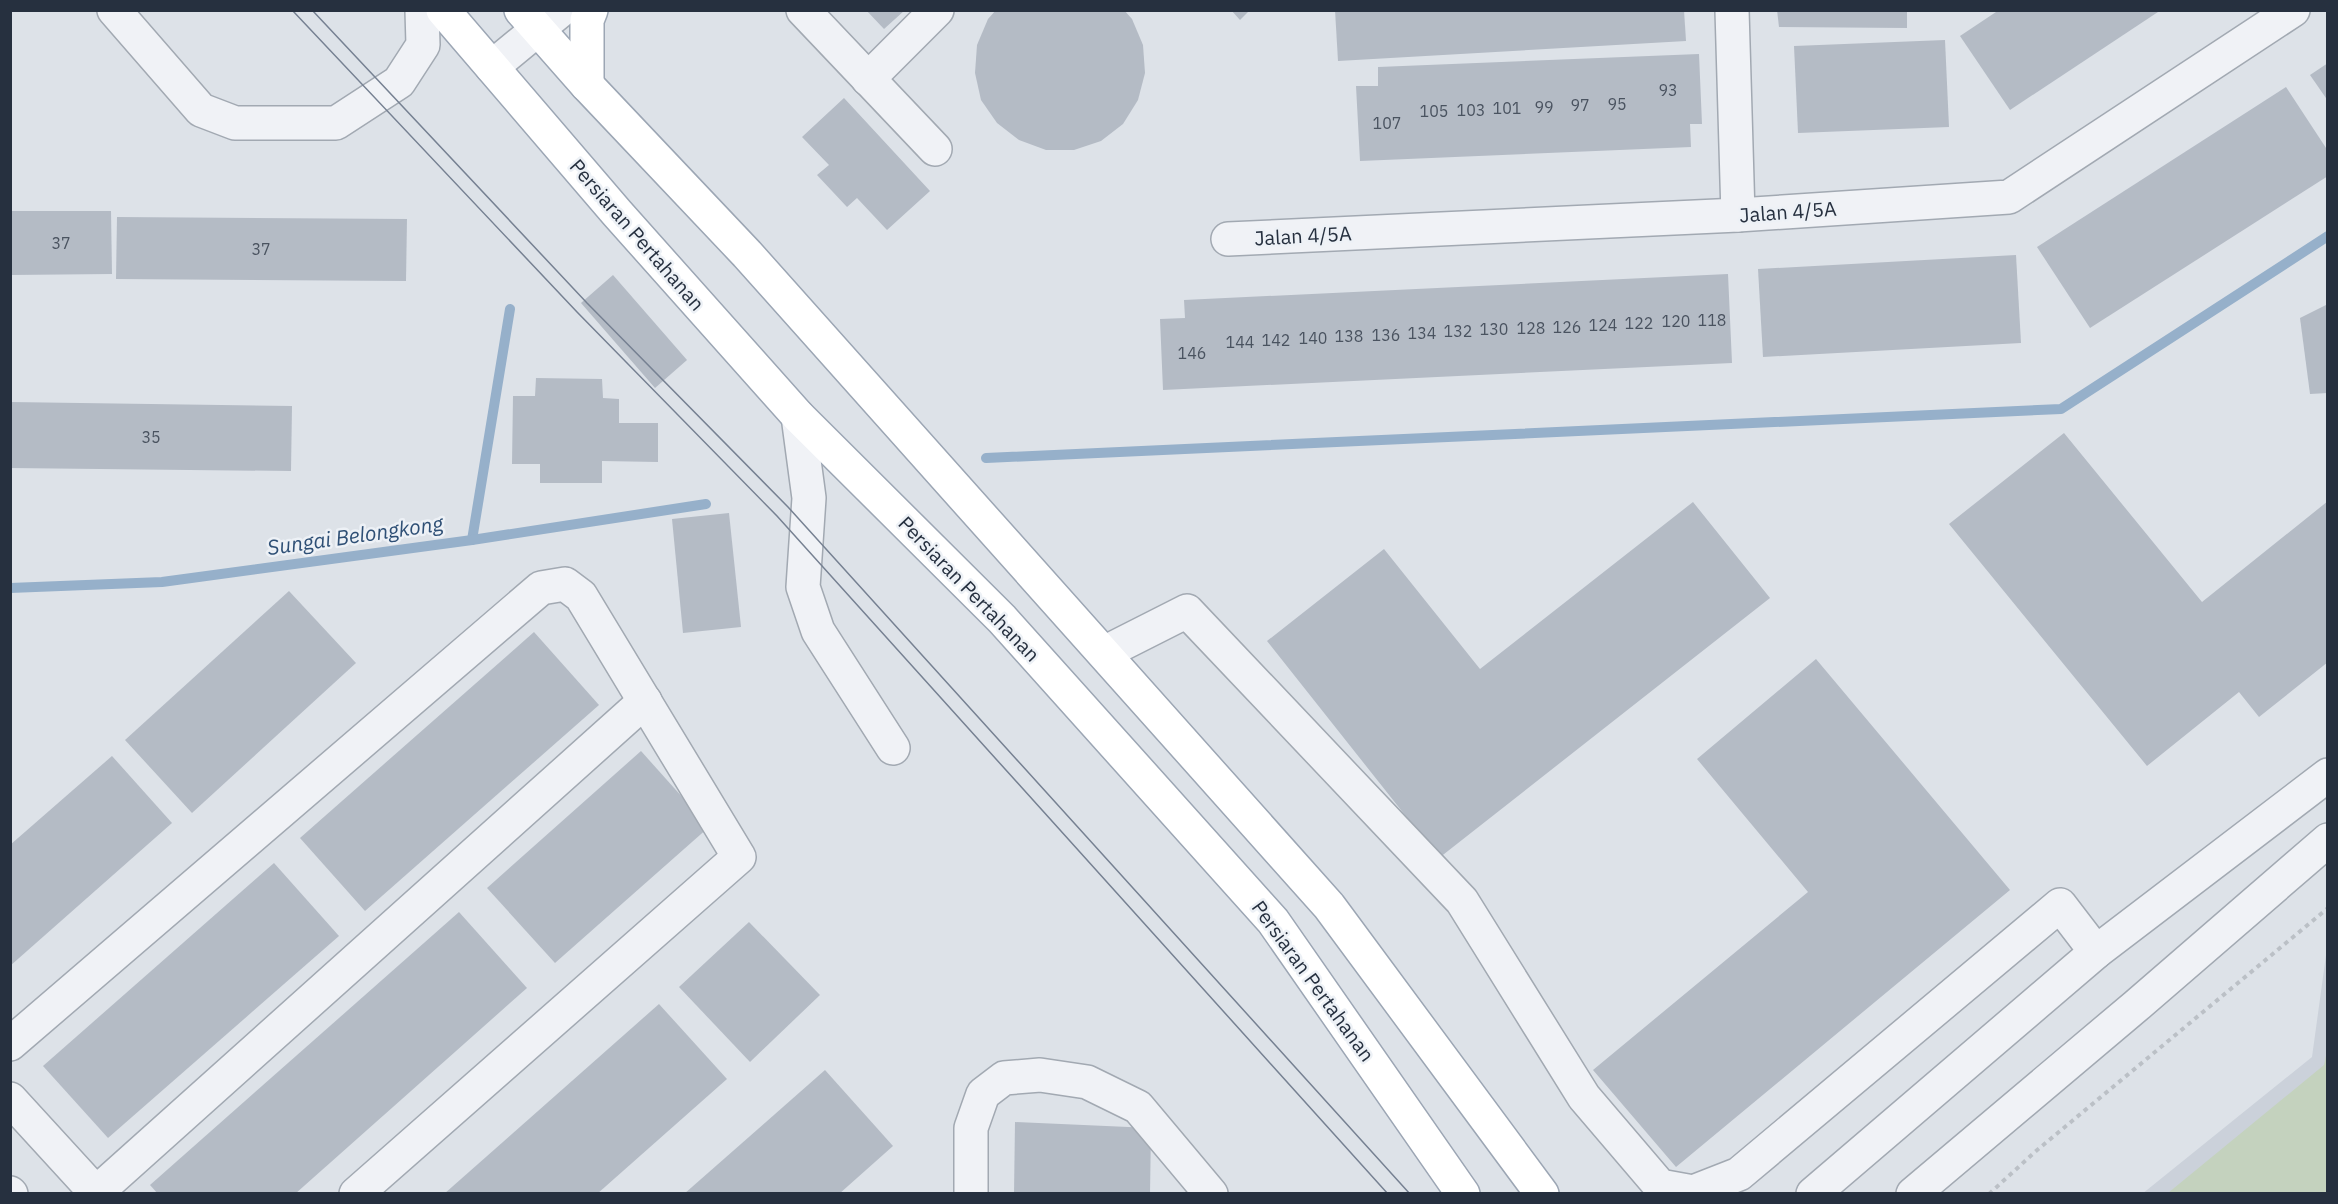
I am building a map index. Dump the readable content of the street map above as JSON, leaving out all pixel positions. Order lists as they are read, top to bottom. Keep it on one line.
{"streets":{"main road":["Persiaran Pertahanan"],"street":["Jalan 4/5A"]},"water":["Sungai Belongkong"],"house_numbers":["93","95","97","99","101","103","105","107","37","37","118","120","122","124","126","128","130","132","134","136","138","140","142","144","146","35"]}
